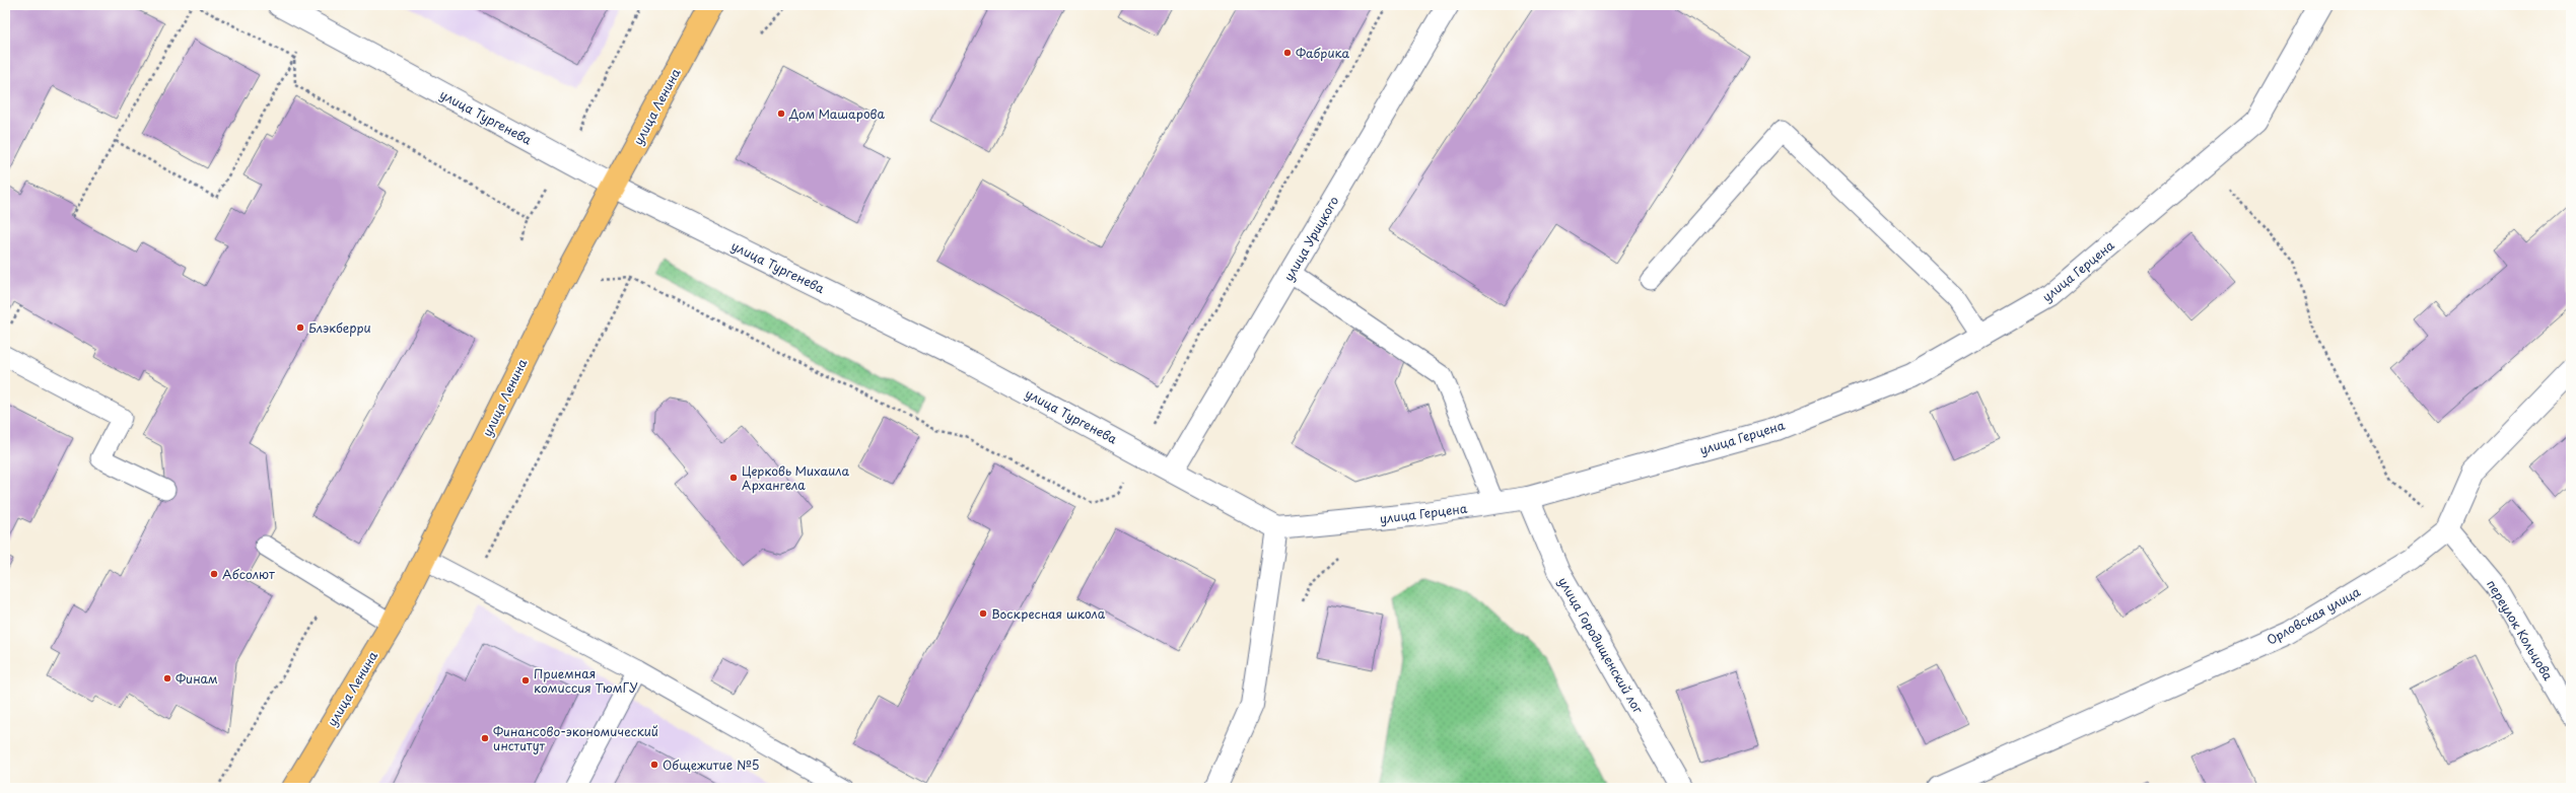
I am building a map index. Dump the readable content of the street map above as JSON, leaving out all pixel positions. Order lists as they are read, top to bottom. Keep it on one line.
{"streets":{"main road":["улица Ленина"],"street":["улица Тургенева","улица Урицкого","улица Герцена","Орловская улица","переулок Кольцова","улица Городищенский лог"]},"crossings":[["улица Ленина","улица Тургенева"],["улица Тургенева","улица Урицкого"],["улица Тургенева","улица Герцена"],["улица Герцена","улица Городищенский лог"],["Орловская улица","переулок Кольцова"]],"places":["Фабрика","Дом Машарова","Блэкберри","Церковь Михаила Архангела","Абсолют","Воскресная школа","Финам","Приемная комиссия ТюмГУ","Финансово-экономический институт","Общежитие №5"]}
